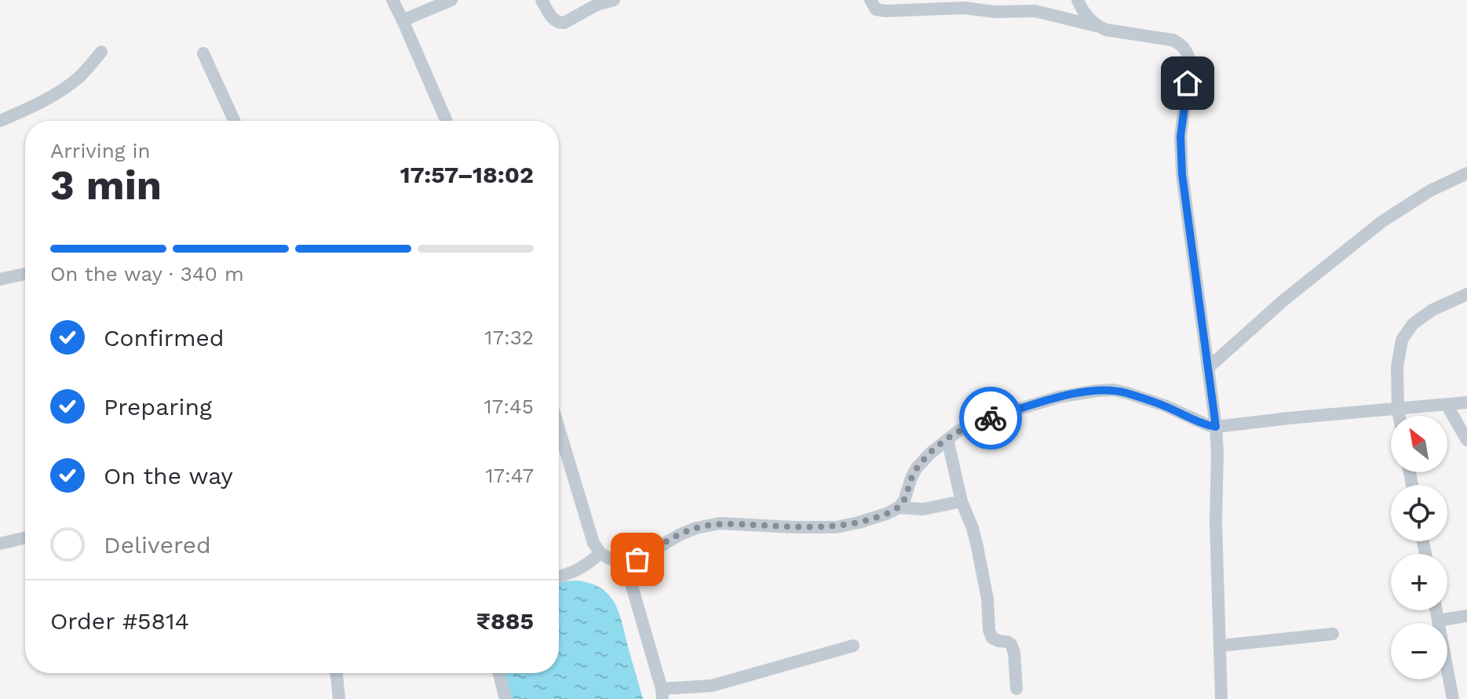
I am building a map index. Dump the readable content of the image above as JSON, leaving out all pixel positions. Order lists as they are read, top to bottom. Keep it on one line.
{"north":"top left","page":{"heading":["3 min","Arriving in","17:57–18:02"],"panel":["Order #5814","₹885"],"bar":"On the way · 340 m","list":[["Confirmed","17:32"],["Preparing","17:45"],["On the way","17:47"],"Delivered"],"map_buttons":["+","−"]}}
